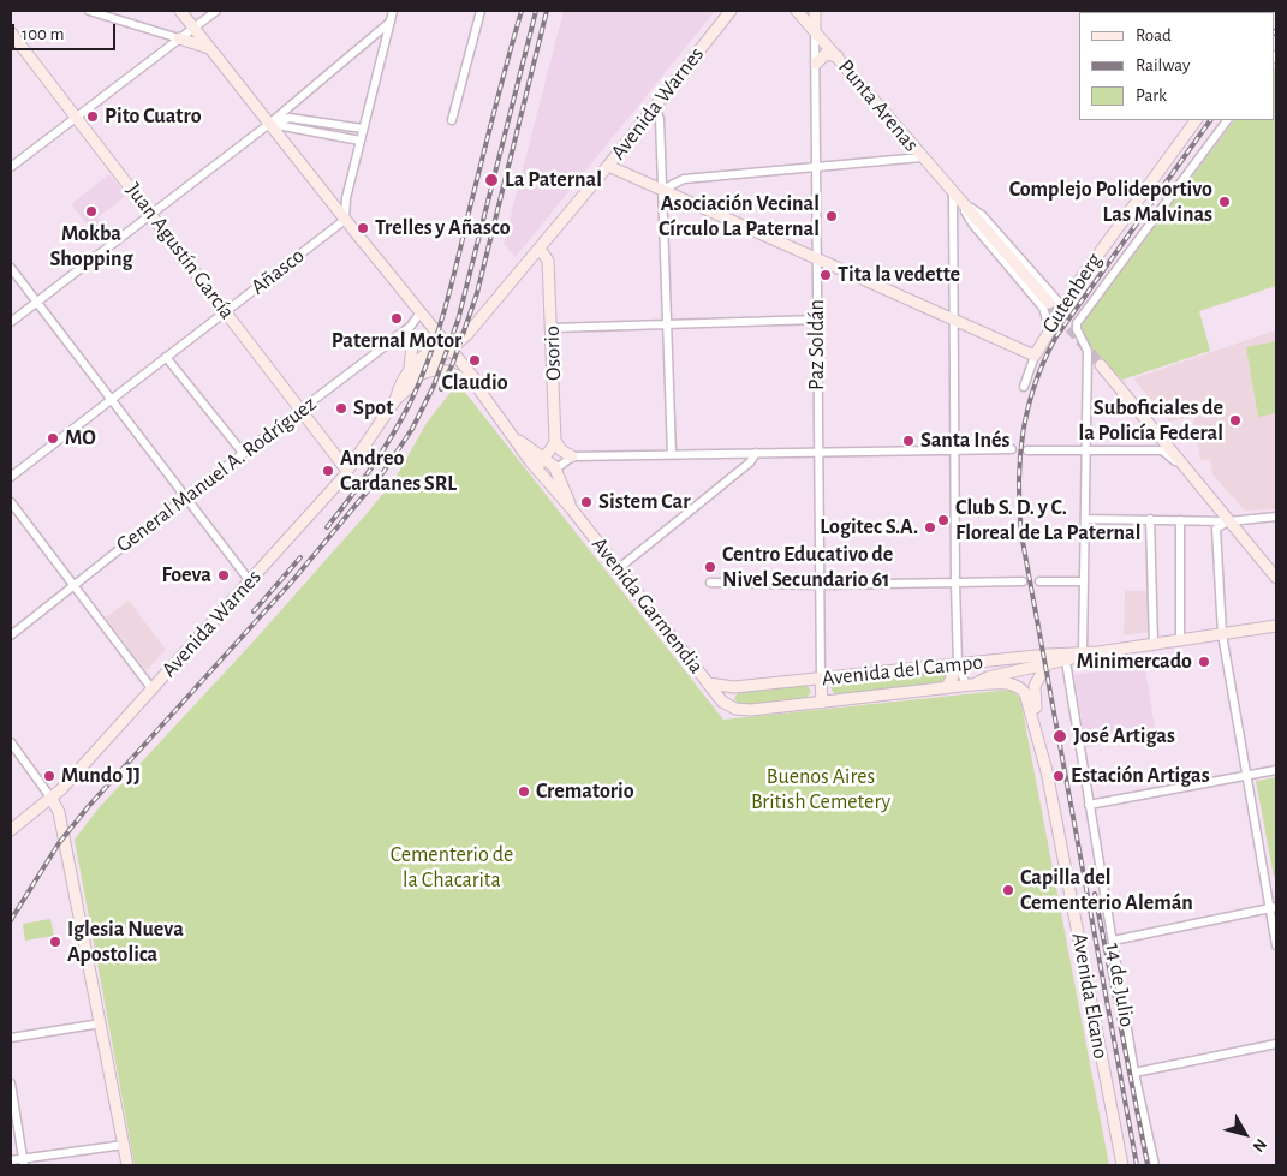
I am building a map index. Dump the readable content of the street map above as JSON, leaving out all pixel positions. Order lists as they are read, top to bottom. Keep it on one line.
{"streets":{"main road":["Avenida Warnes","Punta Arenas","Juan Agustín García","Gutenberg","Paz Soldán","Osorio","Avenida Garmendia","Avenida del Campo","Avenida Elcano"],"street":["Añasco","General Manuel A. Rodríguez","14 de Julio"]},"crossings":[["Avenida Warnes","Juan Agustín García"],["Avenida Warnes","Osorio"],["Avenida Warnes","Avenida Garmendia"],["Punta Arenas","Gutenberg"],["Punta Arenas","Paz Soldán"],["Juan Agustín García","Añasco"],["Juan Agustín García","General Manuel A. Rodríguez"],["Añasco","Avenida Garmendia"],["Paz Soldán","Avenida del Campo"],["General Manuel A. Rodríguez","Avenida Garmendia"],["Avenida Garmendia","Avenida del Campo"],["Avenida del Campo","14 de Julio"],["Avenida del Campo","Avenida Elcano"]],"parks":["Buenos Aires British Cemetery","Cementerio de la Chacarita"],"places":["Pito Cuatro","La Paternal","Complejo Polideportivo Las Malvinas","Mokba Shopping","Asociación Vecinal Círculo La Paternal","Trelles y Añasco","Tita la vedette","Paternal Motor","Claudio","Spot","Suboficiales de la Policía Federal","MO","Santa Inés","Andreo Cardanes SRL","Sistem Car","Club S. D. y C. Floreal de La Paternal","Logitec S.A.","Centro Educativo de Nivel Secundario 61","Foeva","Minimercado","José Artigas","Mundo JJ","Estación Artigas","Crematorio","Capilla del Cementerio Alemán","Iglesia Nueva Apostolica"],"legend":["Road","Railway","Park"],"scale_bar":"100 m","north":"bottom right"}
